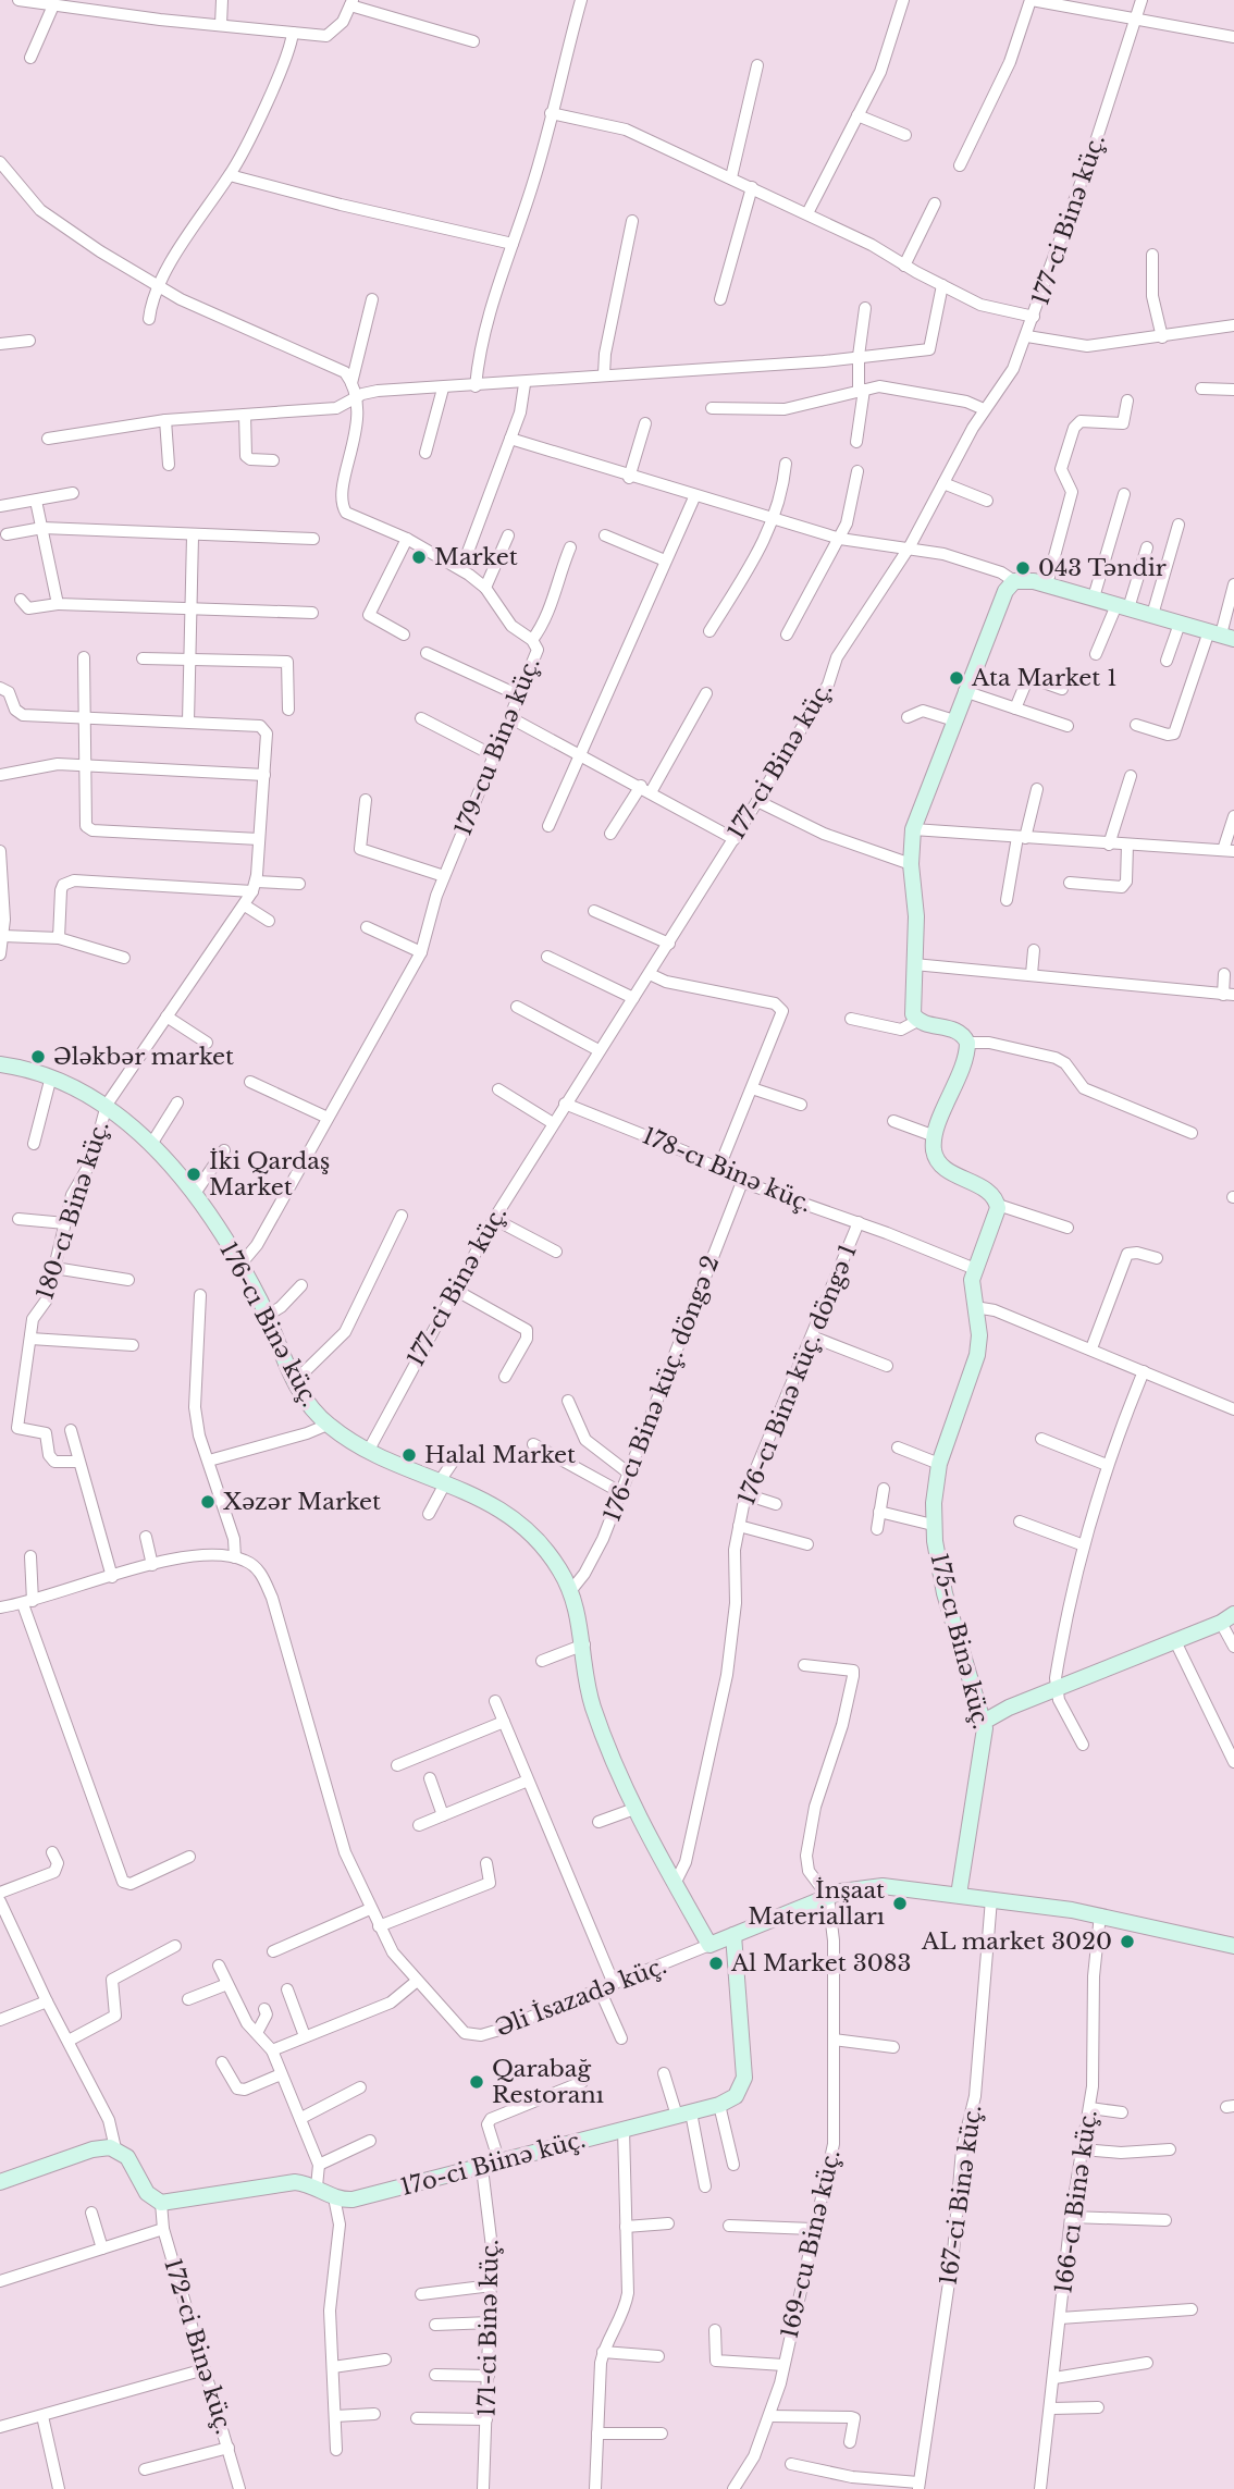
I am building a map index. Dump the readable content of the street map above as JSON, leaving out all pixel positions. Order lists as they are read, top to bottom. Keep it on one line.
{"streets":{"street":["177-ci Binə küç.","179-cu Binə küç.","178-cı Binə küç.","180-cı Binə küç.","176-cı Binə küç.","176-cı Binə küç. döngə 1","176-cı Binə küç. döngə 2","175-cı Binə küç.","Əli İsazadə küç.","17o-ci Biinə küç.","167-ci Binə küç.","166-cı Binə küç.","169-cu Binə küç.","171-ci Binə küç.","172-ci Binə küç."]},"crossings":[["177-ci Binə küç.","178-cı Binə küç."],["177-ci Binə küç.","176-cı Binə küç."],["179-cu Binə küç.","176-cı Binə küç."],["178-cı Binə küç.","176-cı Binə küç. döngə 1"],["178-cı Binə küç.","176-cı Binə küç. döngə 2"],["178-cı Binə küç.","175-cı Binə küç."],["180-cı Binə küç.","176-cı Binə küç."],["176-cı Binə küç.","176-cı Binə küç. döngə 1"],["176-cı Binə küç.","176-cı Binə küç. döngə 2"],["176-cı Binə küç.","Əli İsazadə küç."],["175-cı Binə küç.","Əli İsazadə küç."],["Əli İsazadə küç.","167-ci Binə küç."],["Əli İsazadə küç.","166-cı Binə küç."],["Əli İsazadə küç.","169-cu Binə küç."],["17o-ci Biinə küç.","171-ci Binə küç."]],"places":["Market","043 Təndir","Ata Market 1","Ələkbər market","İki Qardaş Market","Halal Market","Xəzər Market","İnşaat Materialları","AL market 3020","Al Market 3083","Qarabağ Restoranı"]}
